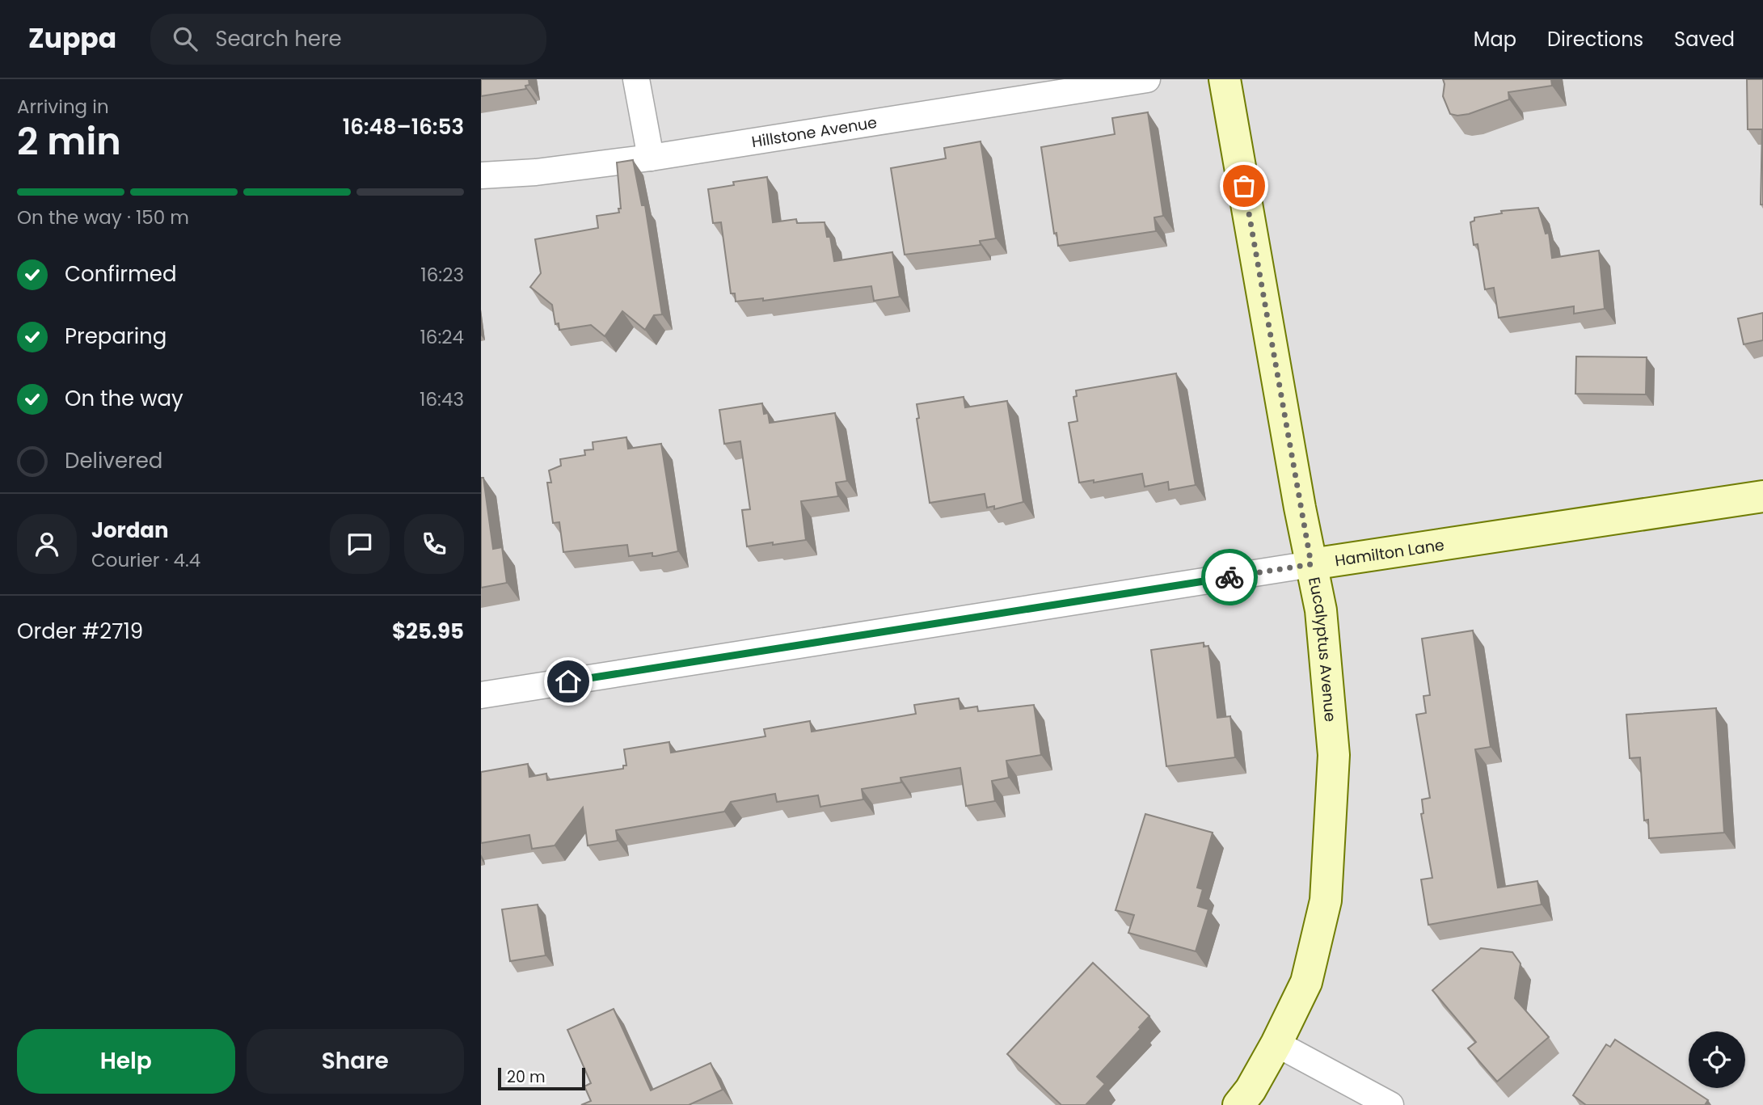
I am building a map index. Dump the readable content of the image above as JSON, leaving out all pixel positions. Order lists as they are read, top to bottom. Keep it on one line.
{"streets":{"street":["Hillstone Avenue","Hamilton Lane","Eucalyptus Avenue"]},"crossings":[["Hamilton Lane","Eucalyptus Avenue"]],"scale_bar":"20 m","page":{"header":"Zuppa","search":"Search here","nav":["Map","Directions","Saved"],"heading":["2 min","Arriving in","16:48–16:53"],"panel":["Jordan","Courier · 4.4","Order #2719","$25.95"],"bar":"On the way · 150 m","list":[["Confirmed","16:23"],["Preparing","16:24"],["On the way","16:43"],"Delivered"],"buttons":["Help","Share"],"scale":"20 m"}}
